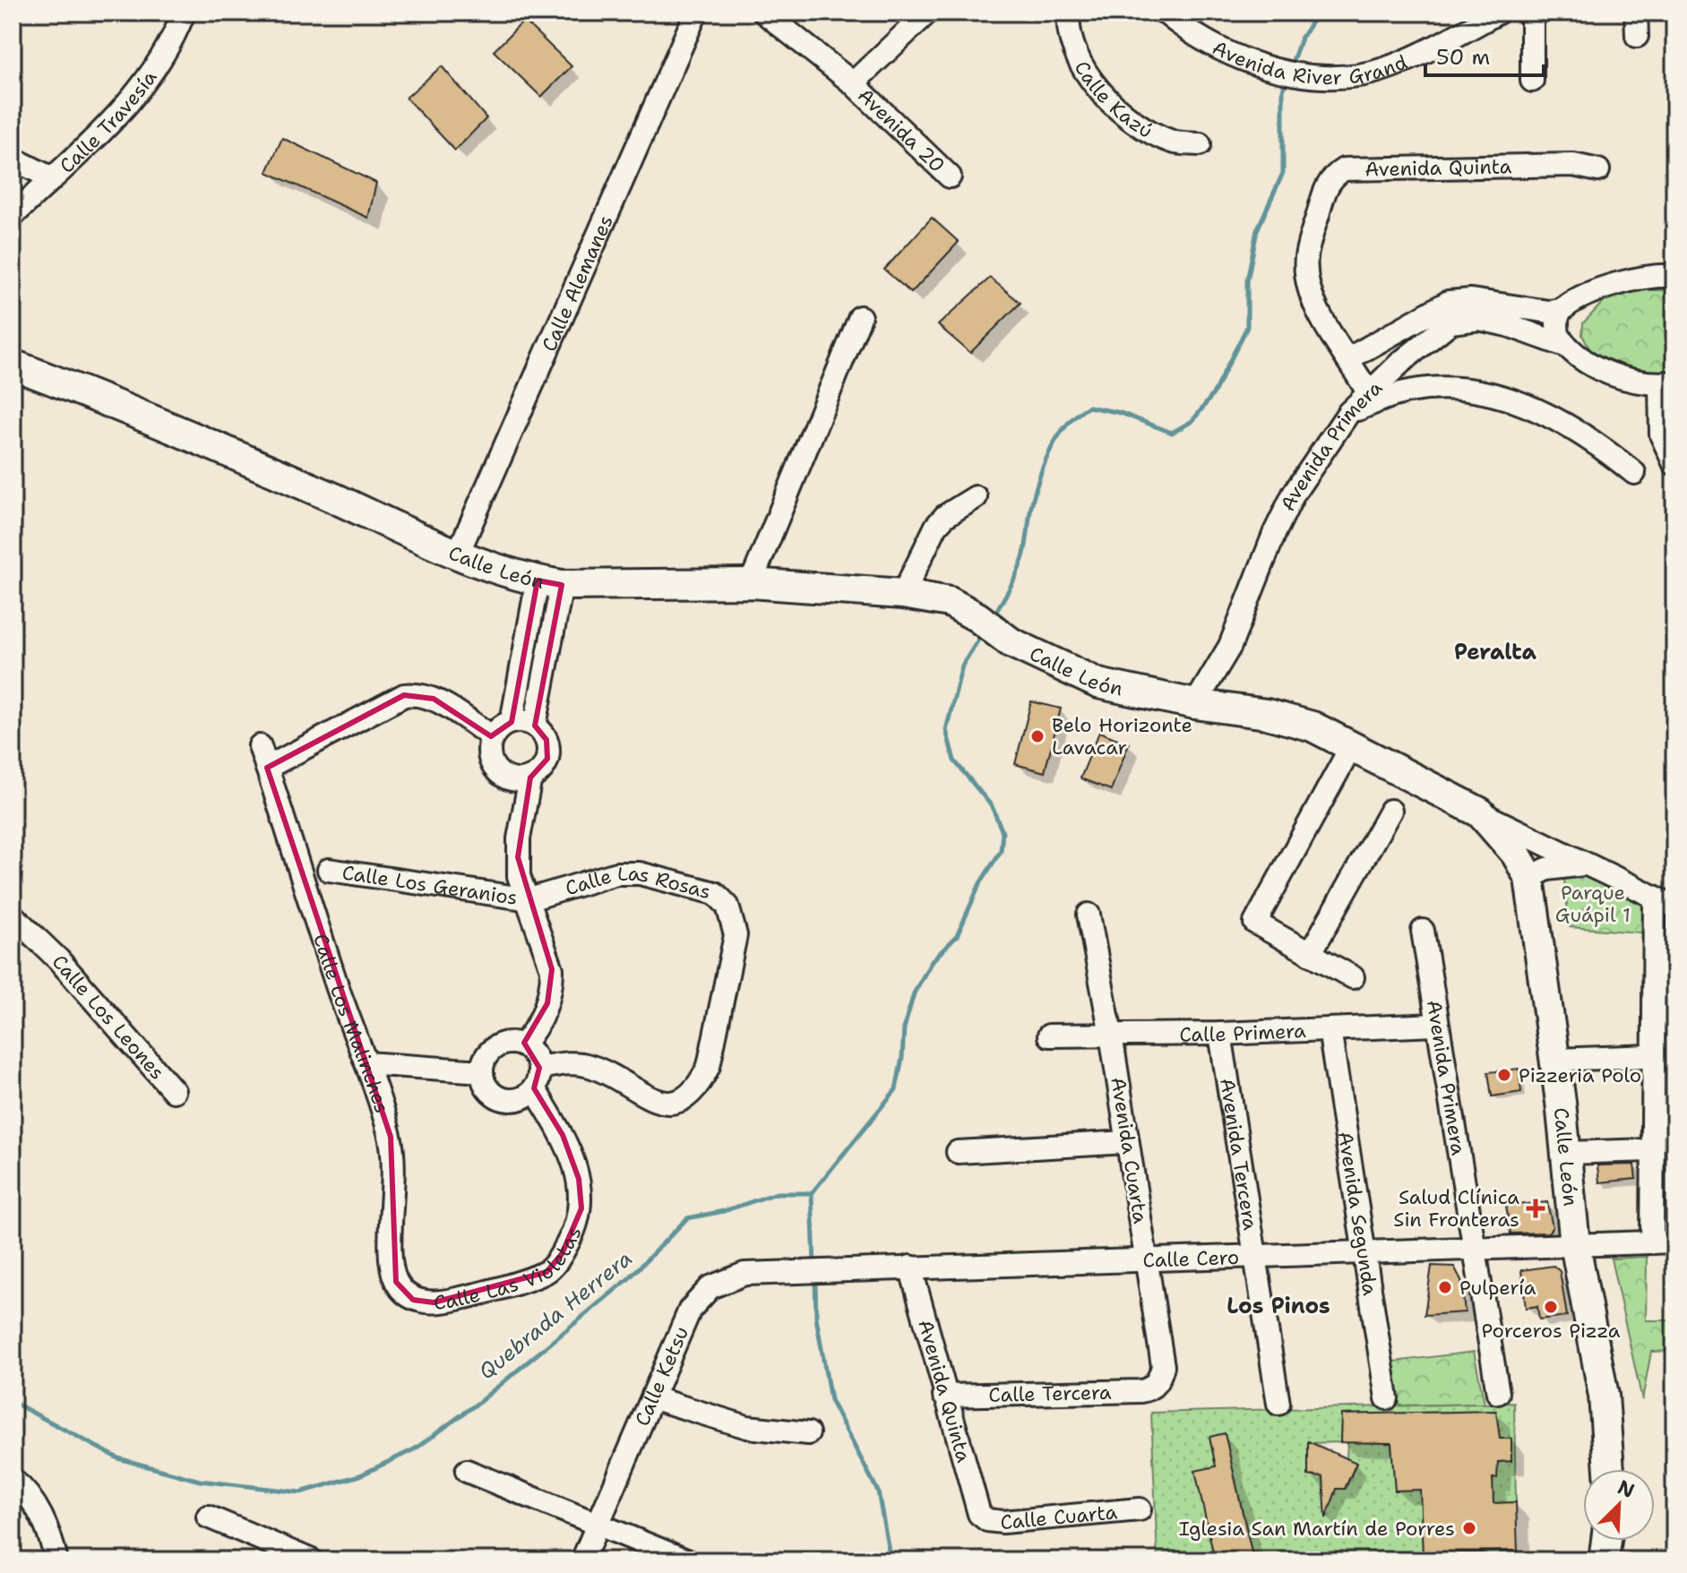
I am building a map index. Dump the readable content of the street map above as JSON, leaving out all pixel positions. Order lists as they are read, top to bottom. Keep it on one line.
{"streets":{"main road":["Calle León"],"street":["Avenida River Grand","Calle Kazú","Calle Travesía","Avenida 20","Avenida Quinta","Calle Alemanes","Avenida Primera","Calle Los Geranios","Calle Las Rosas","Calle Los Leones","Calle Los Malinches","Calle Primera","Avenida Cuarta","Avenida Tercera","Avenida Segunda","Calle Cero","Calle Las Violetas","Calle Ketsu","Calle Tercera","Calle Cuarta"]},"crossings":[["Avenida Quinta","Avenida Primera"],["Avenida Quinta","Calle Cero"],["Avenida Quinta","Calle Tercera"],["Avenida Quinta","Calle Cuarta"],["Calle Alemanes","Calle León"],["Avenida Primera","Calle León"],["Avenida Primera","Calle Primera"],["Avenida Primera","Calle Cero"],["Calle León","Calle Cero"],["Calle Los Geranios","Calle Las Rosas"],["Calle Las Rosas","Calle Las Violetas"],["Calle Los Malinches","Calle Las Violetas"],["Calle Primera","Avenida Cuarta"],["Calle Primera","Avenida Tercera"],["Calle Primera","Avenida Segunda"],["Avenida Cuarta","Calle Cero"],["Avenida Cuarta","Calle Tercera"],["Avenida Tercera","Calle Cero"],["Avenida Segunda","Calle Cero"],["Calle Cero","Calle Ketsu"]],"districts":["Peralta","Los Pinos"],"water":["Quebrada Herrera"],"parks":["Parque Guápil 1"],"places":{"other":["Belo Horizonte Lavacar","Pizzeria Polo","Pulpería","Porceros Pizza","Iglesia San Martín de Porres"],"health":["Salud Clínica Sin Fronteras"]},"scale_bar":"50 m","north":"top right"}
